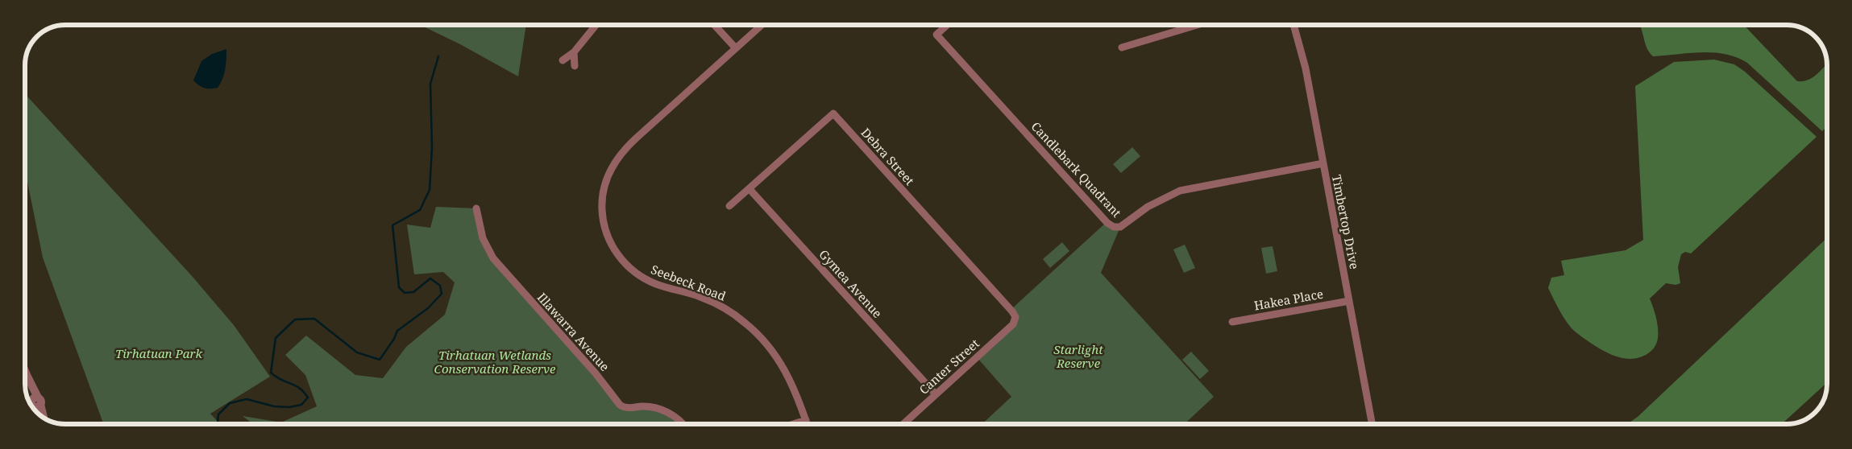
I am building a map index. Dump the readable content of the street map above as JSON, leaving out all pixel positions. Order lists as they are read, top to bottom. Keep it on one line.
{"streets":{"street":["Debra Street","Candlebark Quadrant","Timbertop Drive","Seebeck Road","Gymea Avenue","Hakea Place","Illawarra Avenue","Canter Street"]},"crossings":[["Debra Street","Gymea Avenue"],["Debra Street","Canter Street"],["Candlebark Quadrant","Timbertop Drive"],["Timbertop Drive","Hakea Place"],["Gymea Avenue","Canter Street"]],"parks":["Starlight Reserve","Tirhatuan Park","Tirhatuan Wetlands Conservation Reserve"]}
